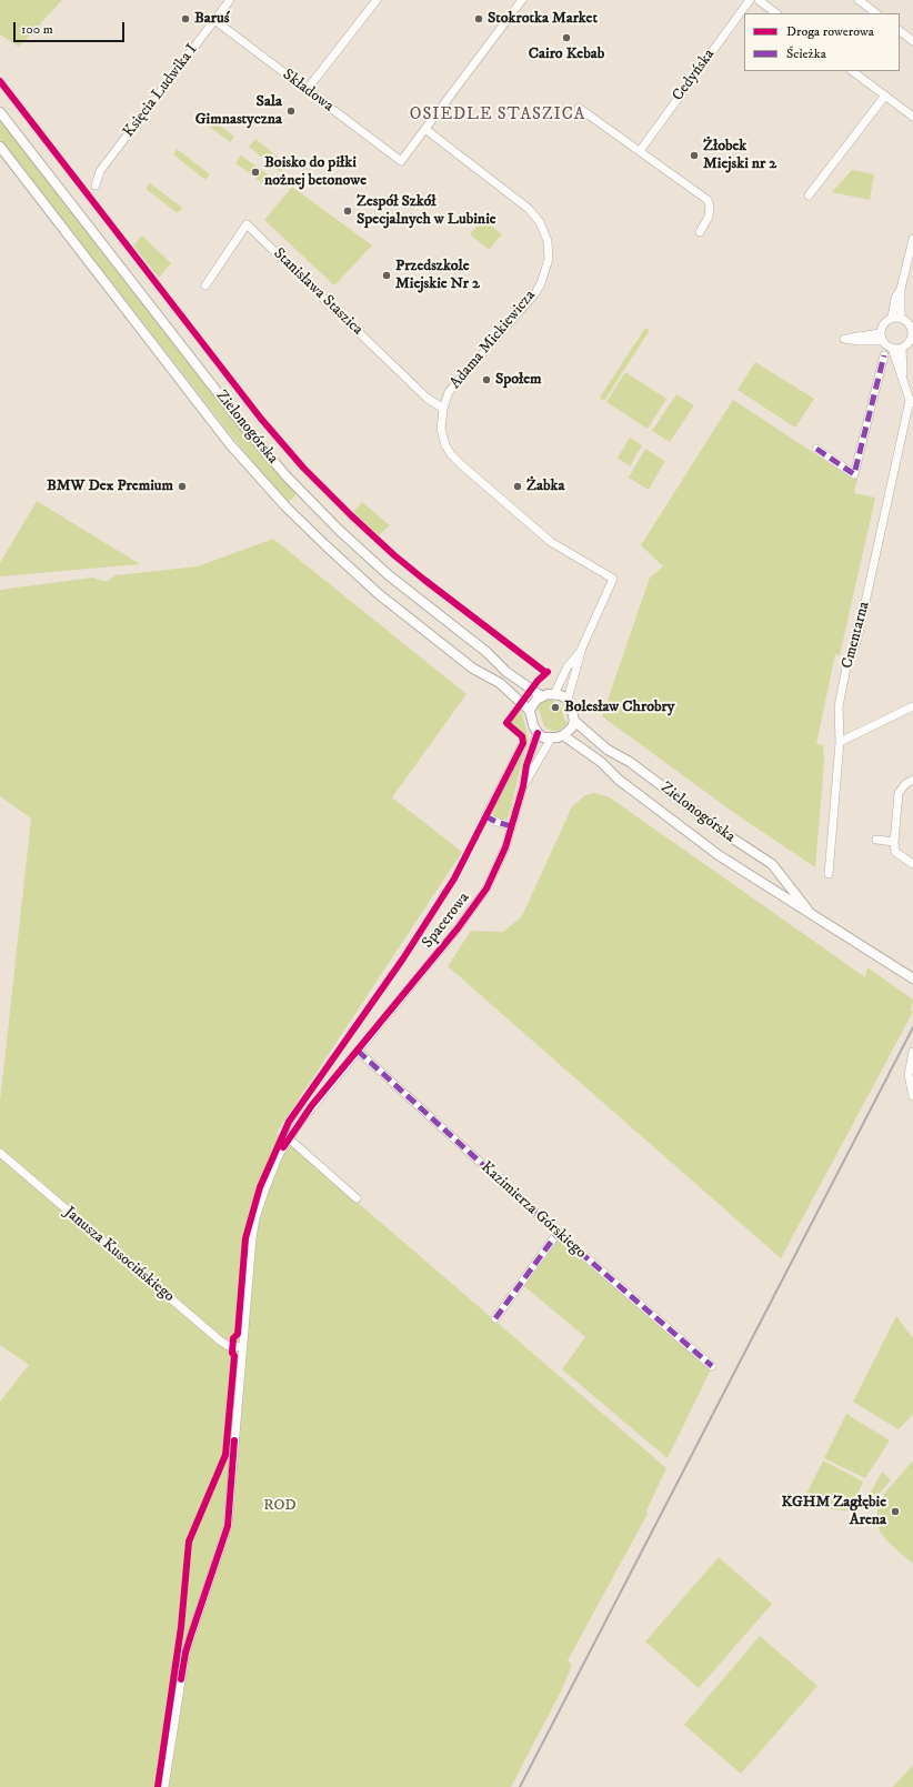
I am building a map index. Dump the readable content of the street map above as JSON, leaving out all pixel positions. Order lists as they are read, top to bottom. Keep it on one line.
{"streets":{"main road":["Zielonogórska"],"street":["Cedyńska","Księcia Ludwika I","Składowa","Stanisława Staszica","Adama Mickiewicza","Cmentarna","Spacerowa","Kazimierza Górskiego","Janusza Kusocińskiego"]},"crossings":[["Księcia Ludwika I","Składowa"],["Składowa","Adama Mickiewicza"],["Stanisława Staszica","Adama Mickiewicza"],["Zielonogórska","Spacerowa"],["Spacerowa","Kazimierza Górskiego"],["Spacerowa","Janusza Kusocińskiego"]],"districts":["OSIEDLE STASZICA"],"parks":["ROD"],"places":["Baruś","Stokrotka Market","Cairo Kebab","Sala Gimnastyczna","Żłobek Miejski nr 2","Boisko do piłki nożnej betonowe","Zespół Szkół Specjalnych w Lubinie","Przedszkole Miejskie Nr 2","Społem","BMW Dex Premium","Żabka","Bolesław Chrobry","KGHM Zagłębie Arena"],"legend":["Droga rowerowa","Ścieżka"],"scale_bar":"100 m"}
